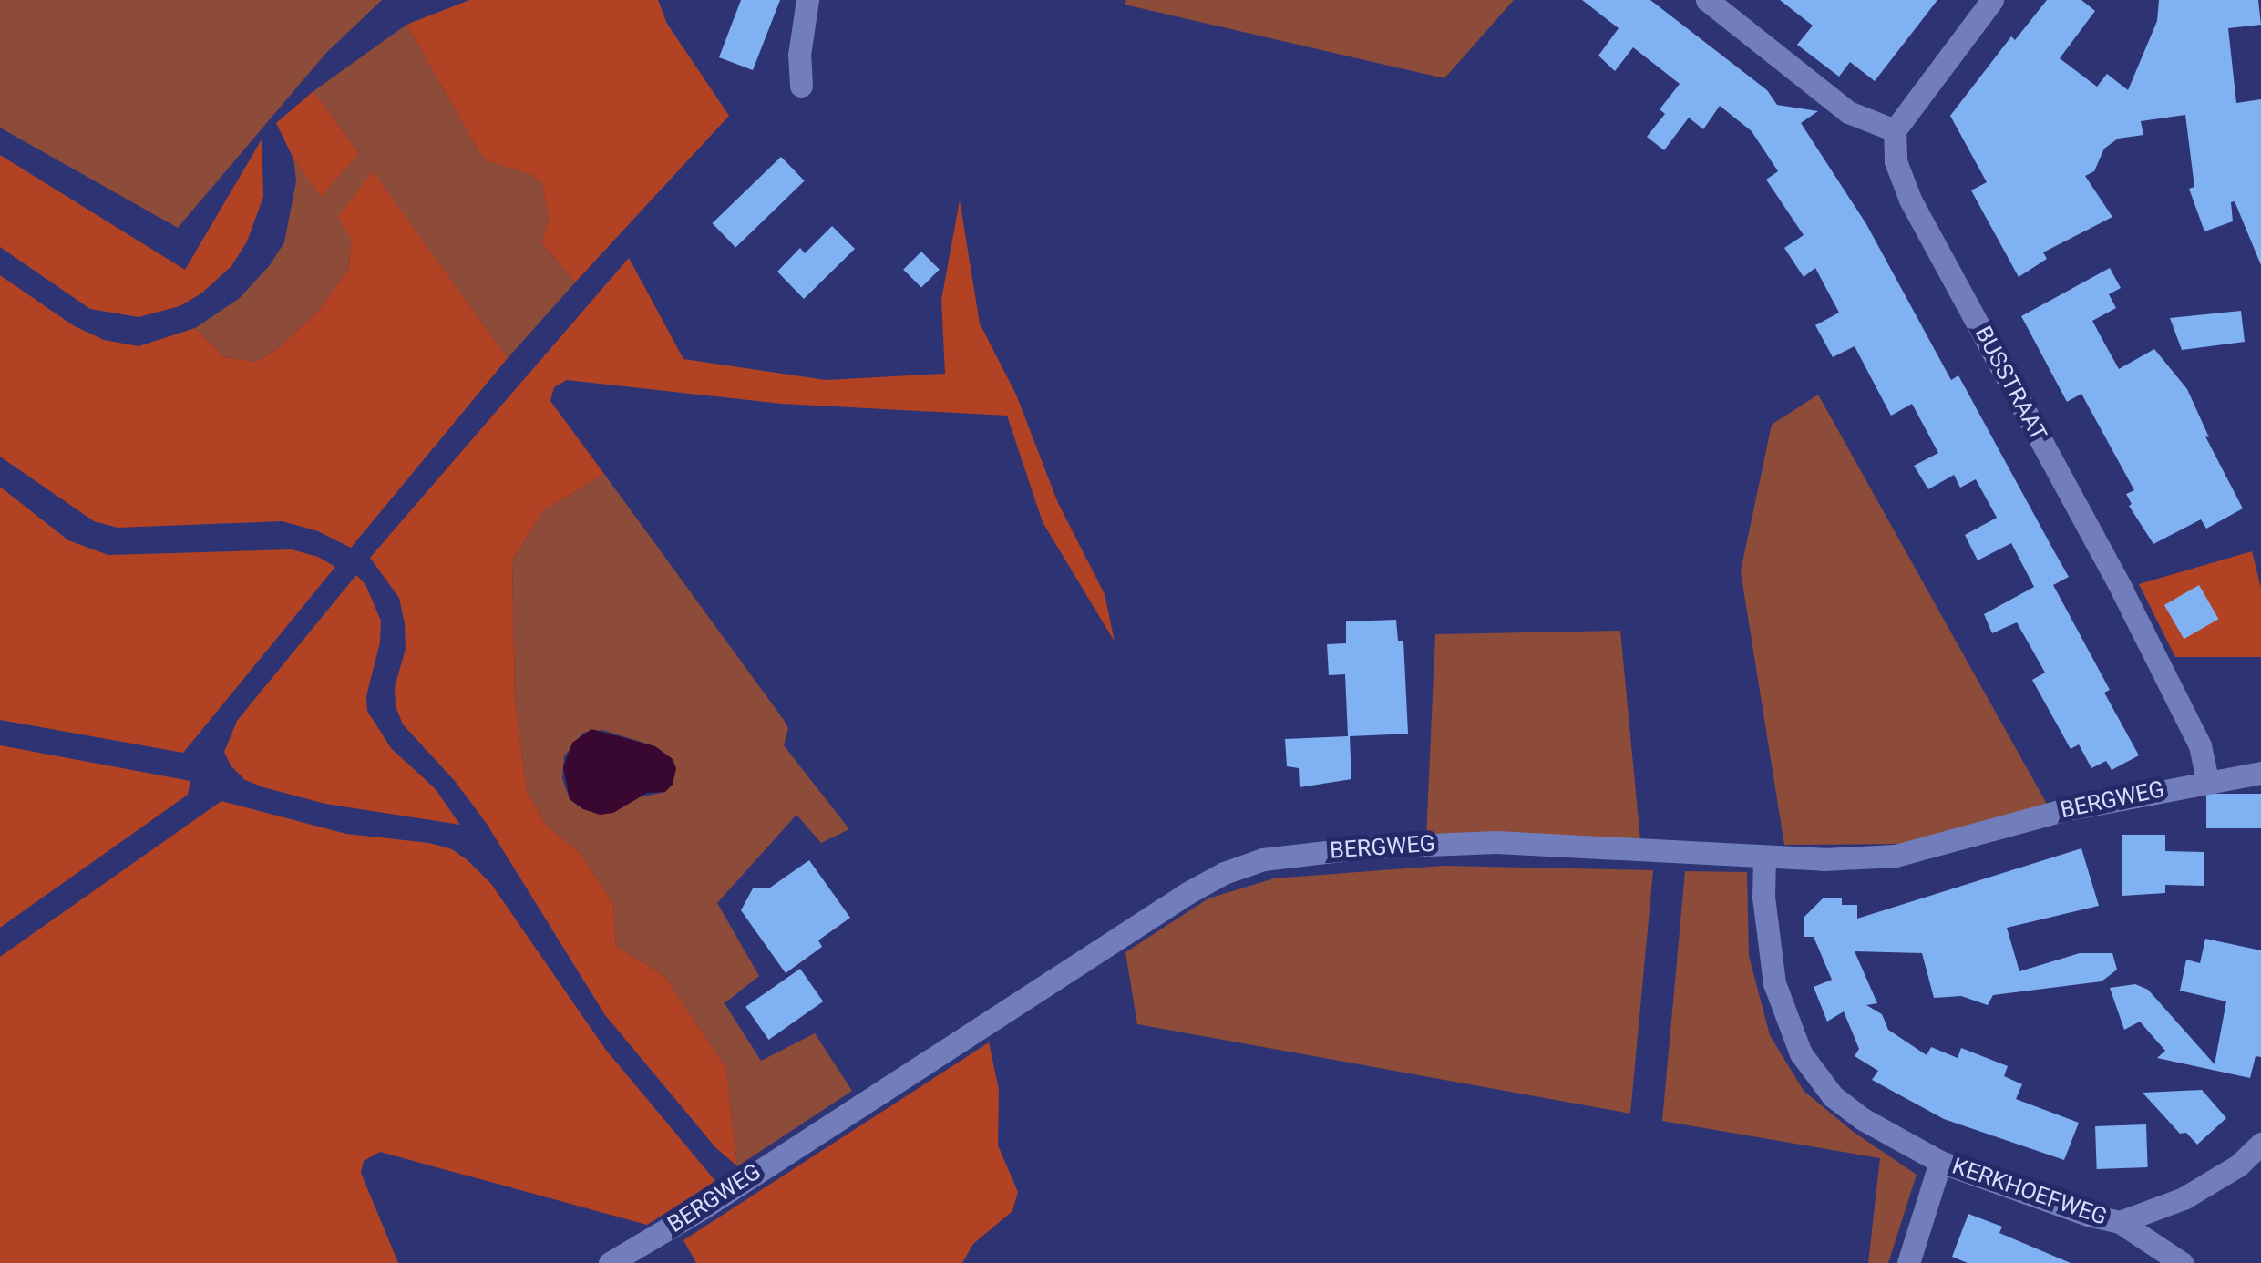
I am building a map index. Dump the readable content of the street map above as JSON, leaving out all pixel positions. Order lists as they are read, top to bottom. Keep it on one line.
{"streets":{"street":["BUSSTRAAT","BERGWEG","KERKHOEFWEG"]},"crossings":[["BUSSTRAAT","BERGWEG"],["BERGWEG","KERKHOEFWEG"]]}
